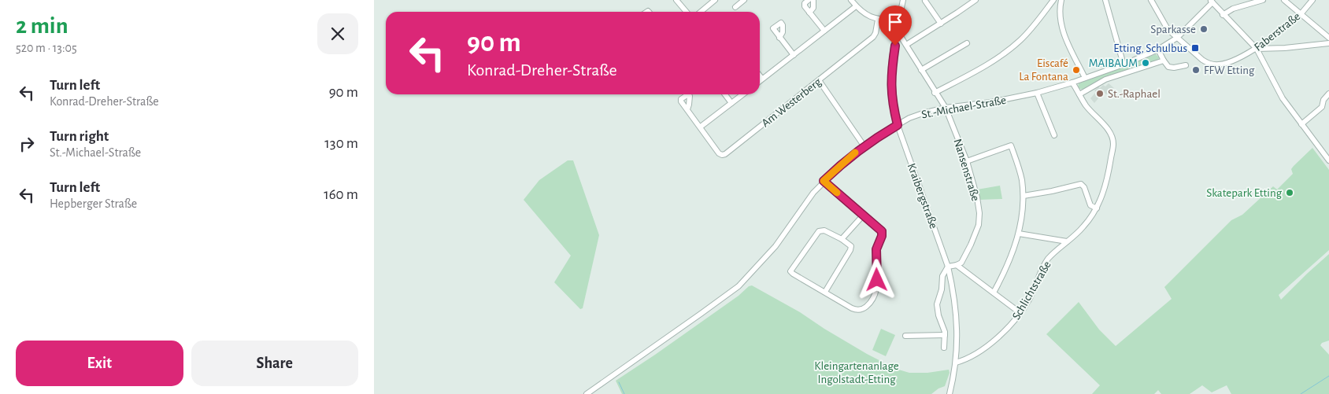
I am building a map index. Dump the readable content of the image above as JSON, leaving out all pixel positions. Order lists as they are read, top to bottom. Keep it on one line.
{"streets":{"street":["Faberstraße","Am Westerberg","St.-Michael-Straße","Nansenstraße","Kraibergstraße","Schlichtstraße"]},"crossings":[["Faberstraße","St.-Michael-Straße"],["St.-Michael-Straße","Nansenstraße"],["St.-Michael-Straße","Kraibergstraße"],["St.-Michael-Straße","Schlichtstraße"],["Nansenstraße","Kraibergstraße"],["Kraibergstraße","Schlichtstraße"]],"parks":["Kleingartenanlage Ingolstadt-Etting"],"places":{"other":["Sparkasse","MAIBAUM","Eiscafé La Fontana","FFW Etting","St.-Raphael","Skatepark Etting"],"transit":["Etting, Schulbus"]},"page":{"heading":["2 min","520 m · 13:05"],"turn":["90 m","Konrad-Dreher-Straße"],"list":[{"name":"Turn left","note":"Konrad-Dreher-Straße","value":"90 m"},{"name":"Turn right","note":"St.-Michael-Straße","value":"130 m"},{"name":"Turn left","note":"Hepberger Straße","value":"160 m"}],"buttons":["Exit","Share"]}}
